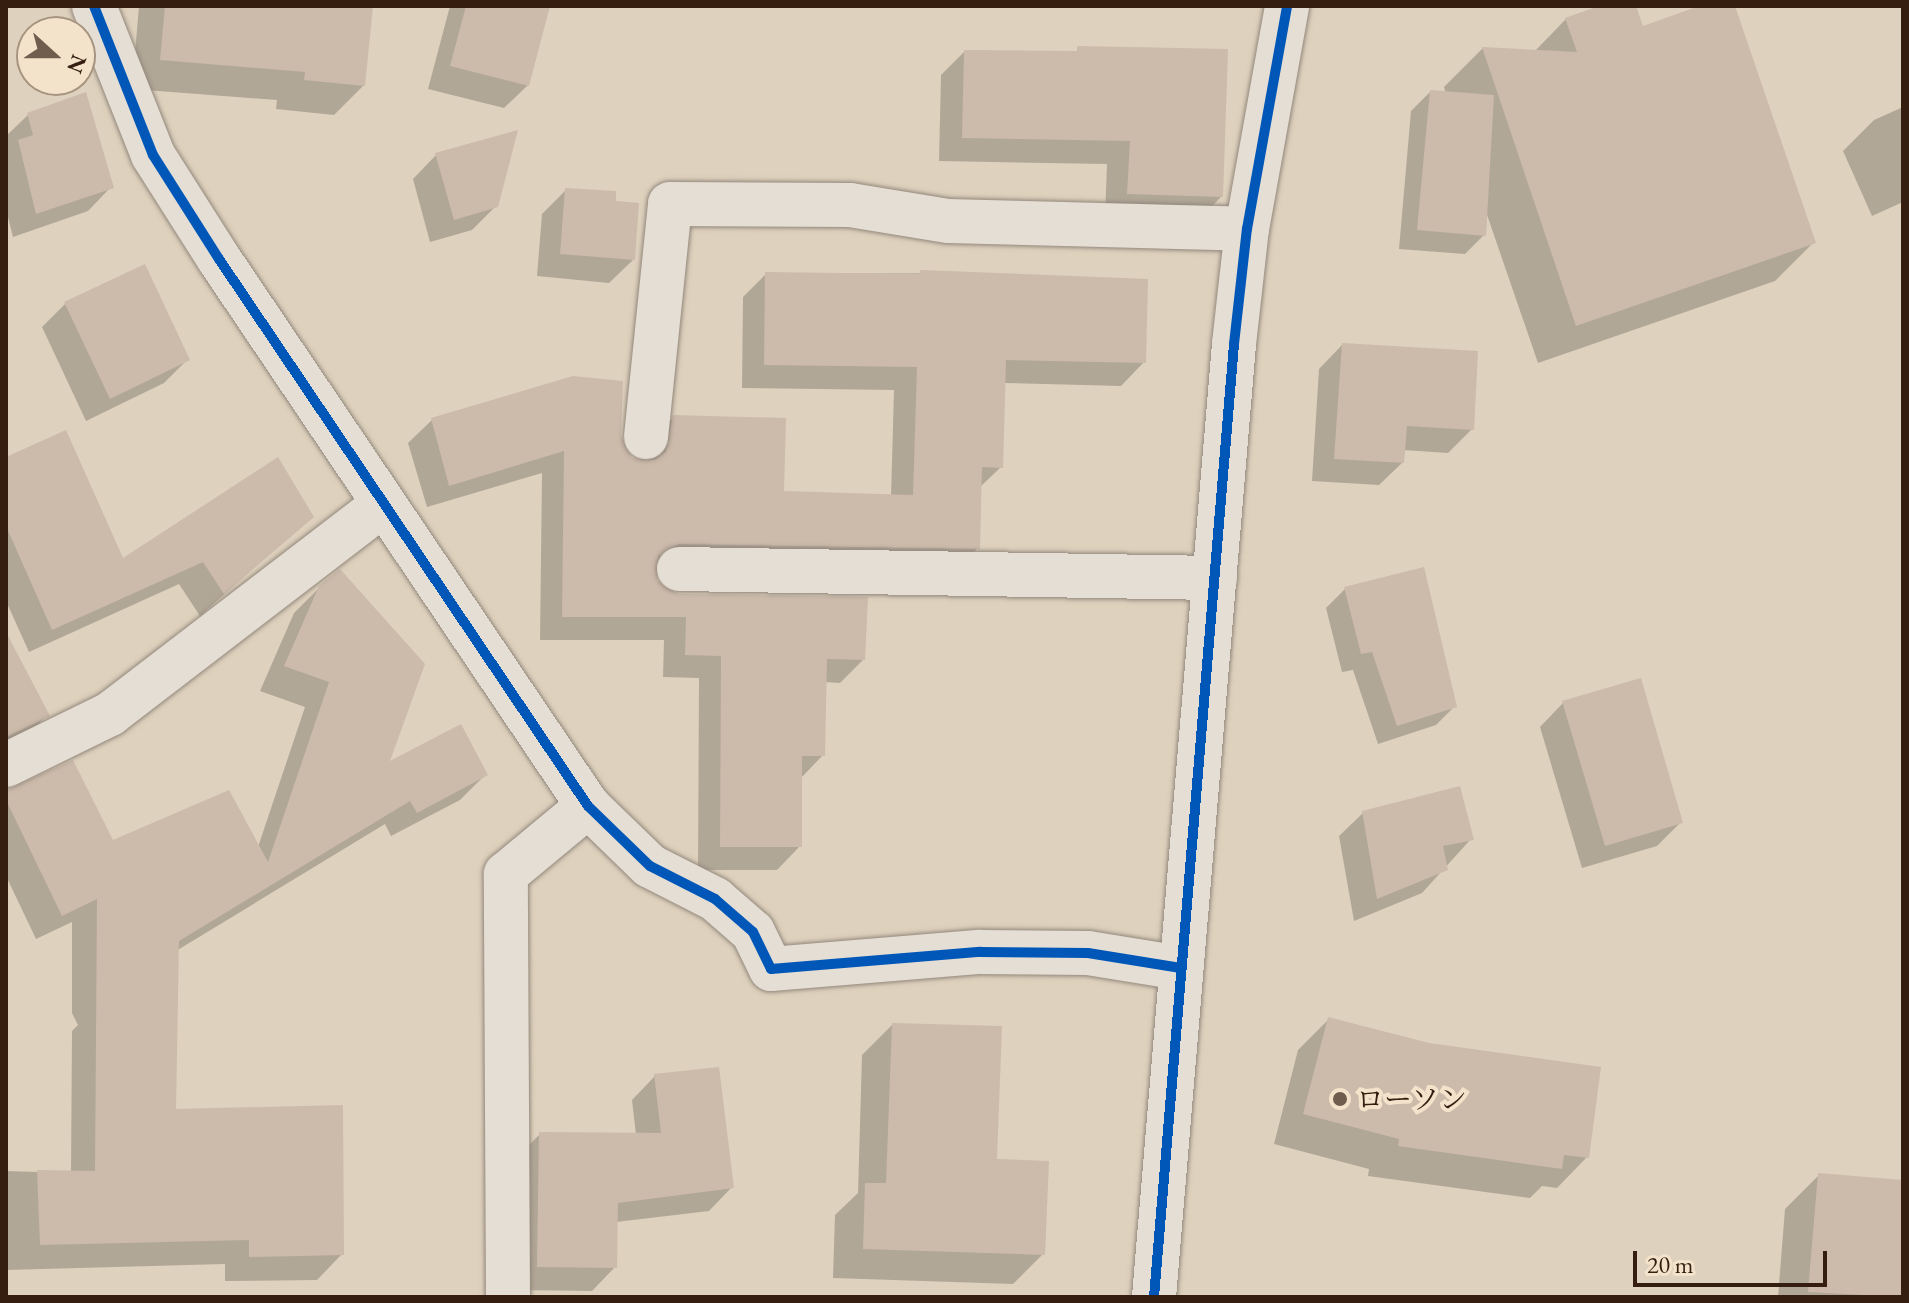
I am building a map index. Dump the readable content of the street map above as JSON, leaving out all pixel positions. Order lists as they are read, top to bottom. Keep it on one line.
{"places":["ローソン"],"scale_bar":"20 m","north":"right"}
